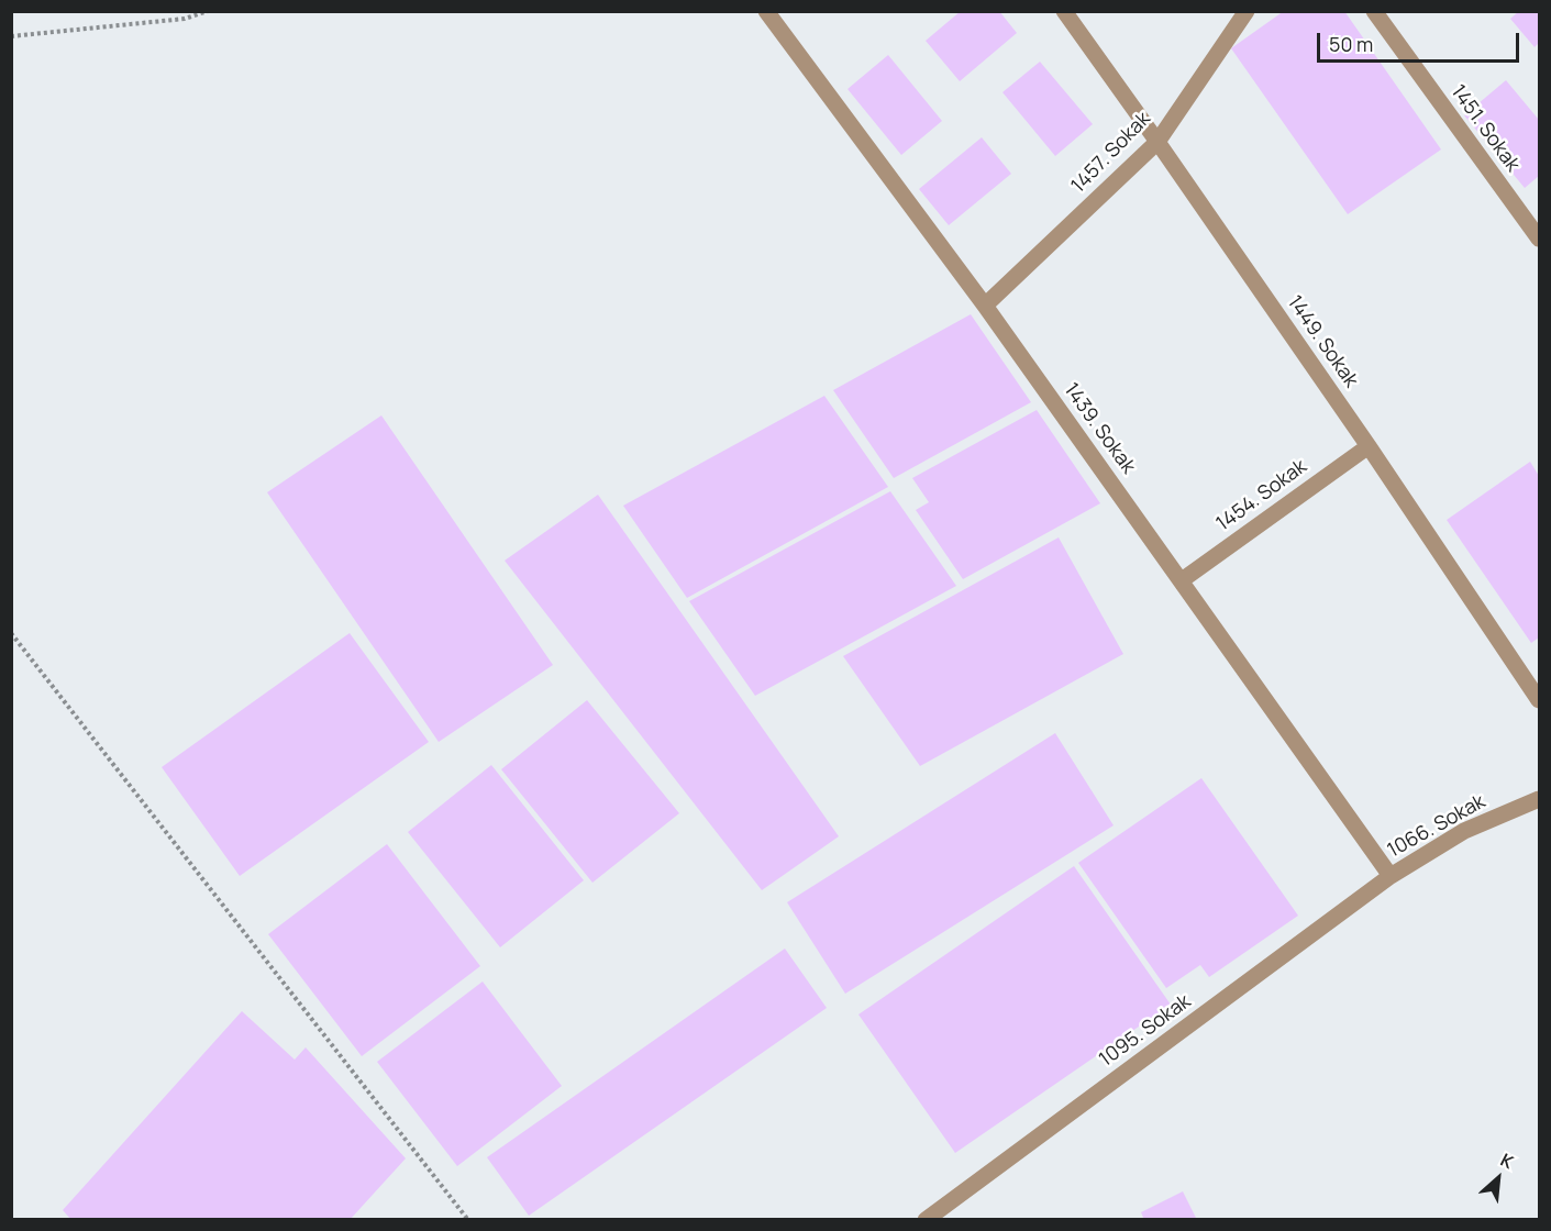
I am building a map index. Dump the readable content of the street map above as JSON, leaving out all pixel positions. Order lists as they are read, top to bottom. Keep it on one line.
{"streets":{"street":["1451. Sokak","1457. Sokak","1449. Sokak","1439. Sokak","1454. Sokak","1066. Sokak","1095. Sokak"]},"crossings":[["1457. Sokak","1449. Sokak"],["1457. Sokak","1439. Sokak"],["1449. Sokak","1454. Sokak"],["1439. Sokak","1454. Sokak"],["1439. Sokak","1066. Sokak"],["1439. Sokak","1095. Sokak"],["1066. Sokak","1095. Sokak"]],"scale_bar":"50 m","north":"top right"}
